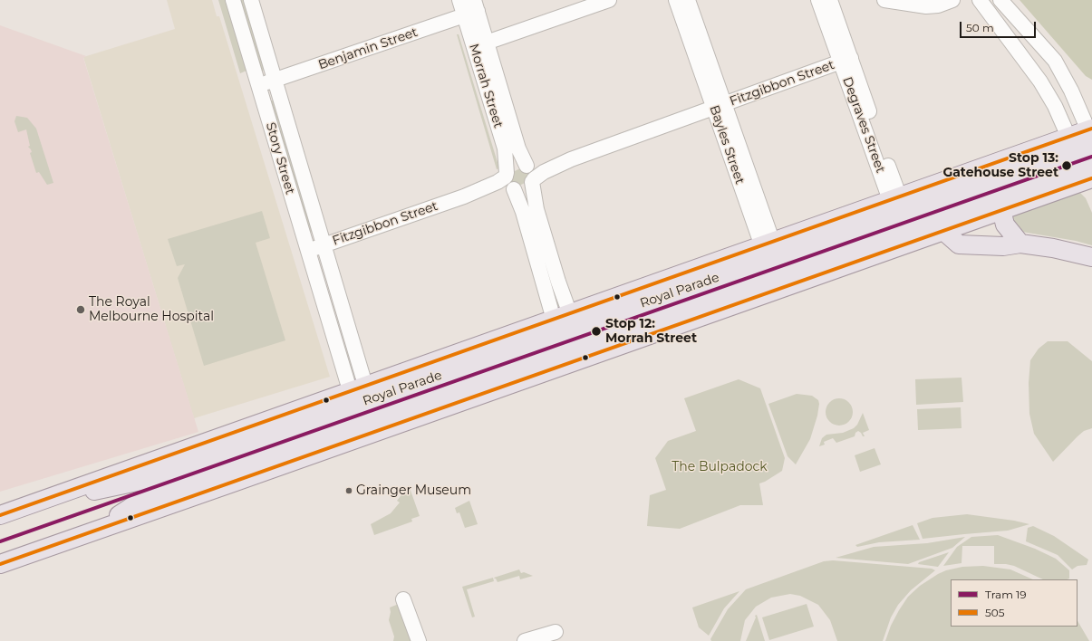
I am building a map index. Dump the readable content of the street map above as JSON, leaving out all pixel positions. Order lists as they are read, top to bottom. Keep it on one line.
{"streets":{"main road":["Royal Parade"],"street":["Benjamin Street","Fitzgibbon Street","Morrah Street","Degraves Street","Bayles Street","Story Street"]},"crossings":[["Benjamin Street","Morrah Street"],["Benjamin Street","Story Street"],["Fitzgibbon Street","Morrah Street"],["Fitzgibbon Street","Degraves Street"],["Fitzgibbon Street","Bayles Street"],["Fitzgibbon Street","Story Street"],["Morrah Street","Royal Parade"],["Degraves Street","Royal Parade"],["Bayles Street","Royal Parade"],["Story Street","Royal Parade"]],"parks":["The Bulpadock"],"places":["Stop 13: Gatehouse Street","The Royal Melbourne Hospital","Stop 12: Morrah Street","Grainger Museum"],"lines":["transit line 505","tram line 19"],"legend":["Tram 19","505"],"scale_bar":"50 m"}
